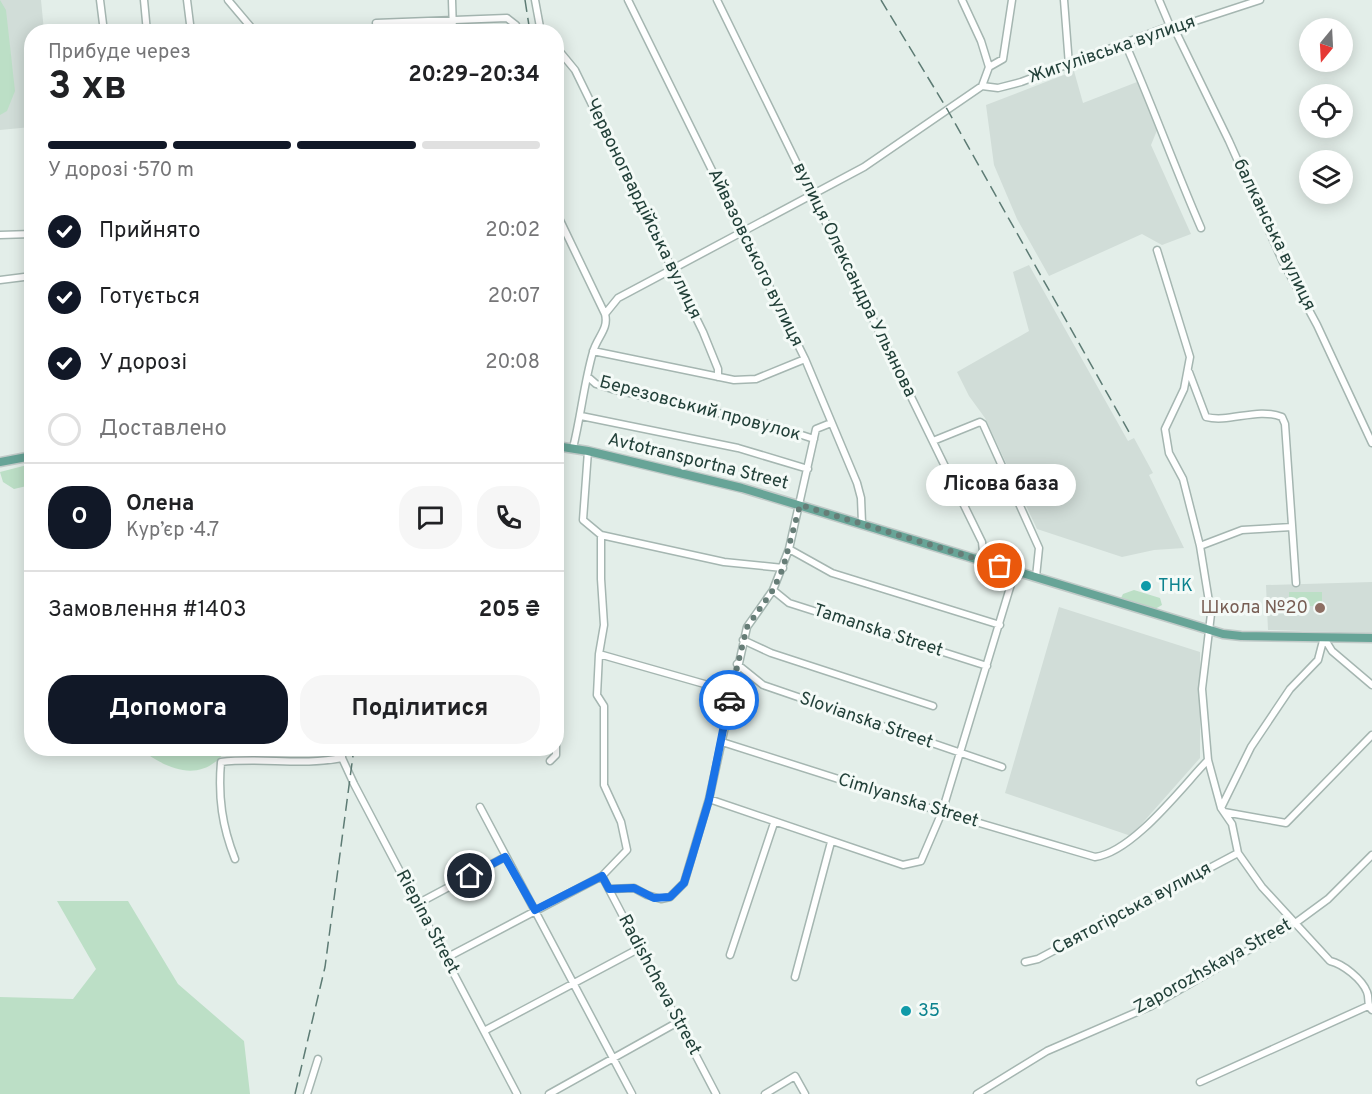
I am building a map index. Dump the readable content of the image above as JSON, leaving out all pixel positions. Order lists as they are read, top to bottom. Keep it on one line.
{"streets":{"main road":["Avtotransportna Street"],"street":["Жигулівська вулиця","Червоногвардійська вулиця","балканська вулиця","Айвазовського вулиця","вулиця Олександра Ульянова","Березовський провулок","Tamanska Street","Slovianska Street","Cimlyanska Street","Святогірська вулиця","Riepina Street","Zaporozhskaya Street","Radishcheva Street"]},"crossings":[["Жигулівська вулиця","балканська вулиця"],["Айвазовського вулиця","Avtotransportna Street"],["вулиця Олександра Ульянова","Avtotransportna Street"]],"places":["Лісова база","ТНК","Школа №20","35"],"north":"bottom","page":{"heading":["3 хв","Прибуде через","20:29–20:34"],"panel":["Олена","Кур’єр · 4.7","Замовлення #1403","205 ₴"],"bar":"У дорозі · 570 m","list":[["Прийнято","20:02"],["Готується","20:07"],["У дорозі","20:08"],"Доставлено"],"bubble":"Лісова база","round":"О","buttons":["Допомога","Поділитися"]}}
